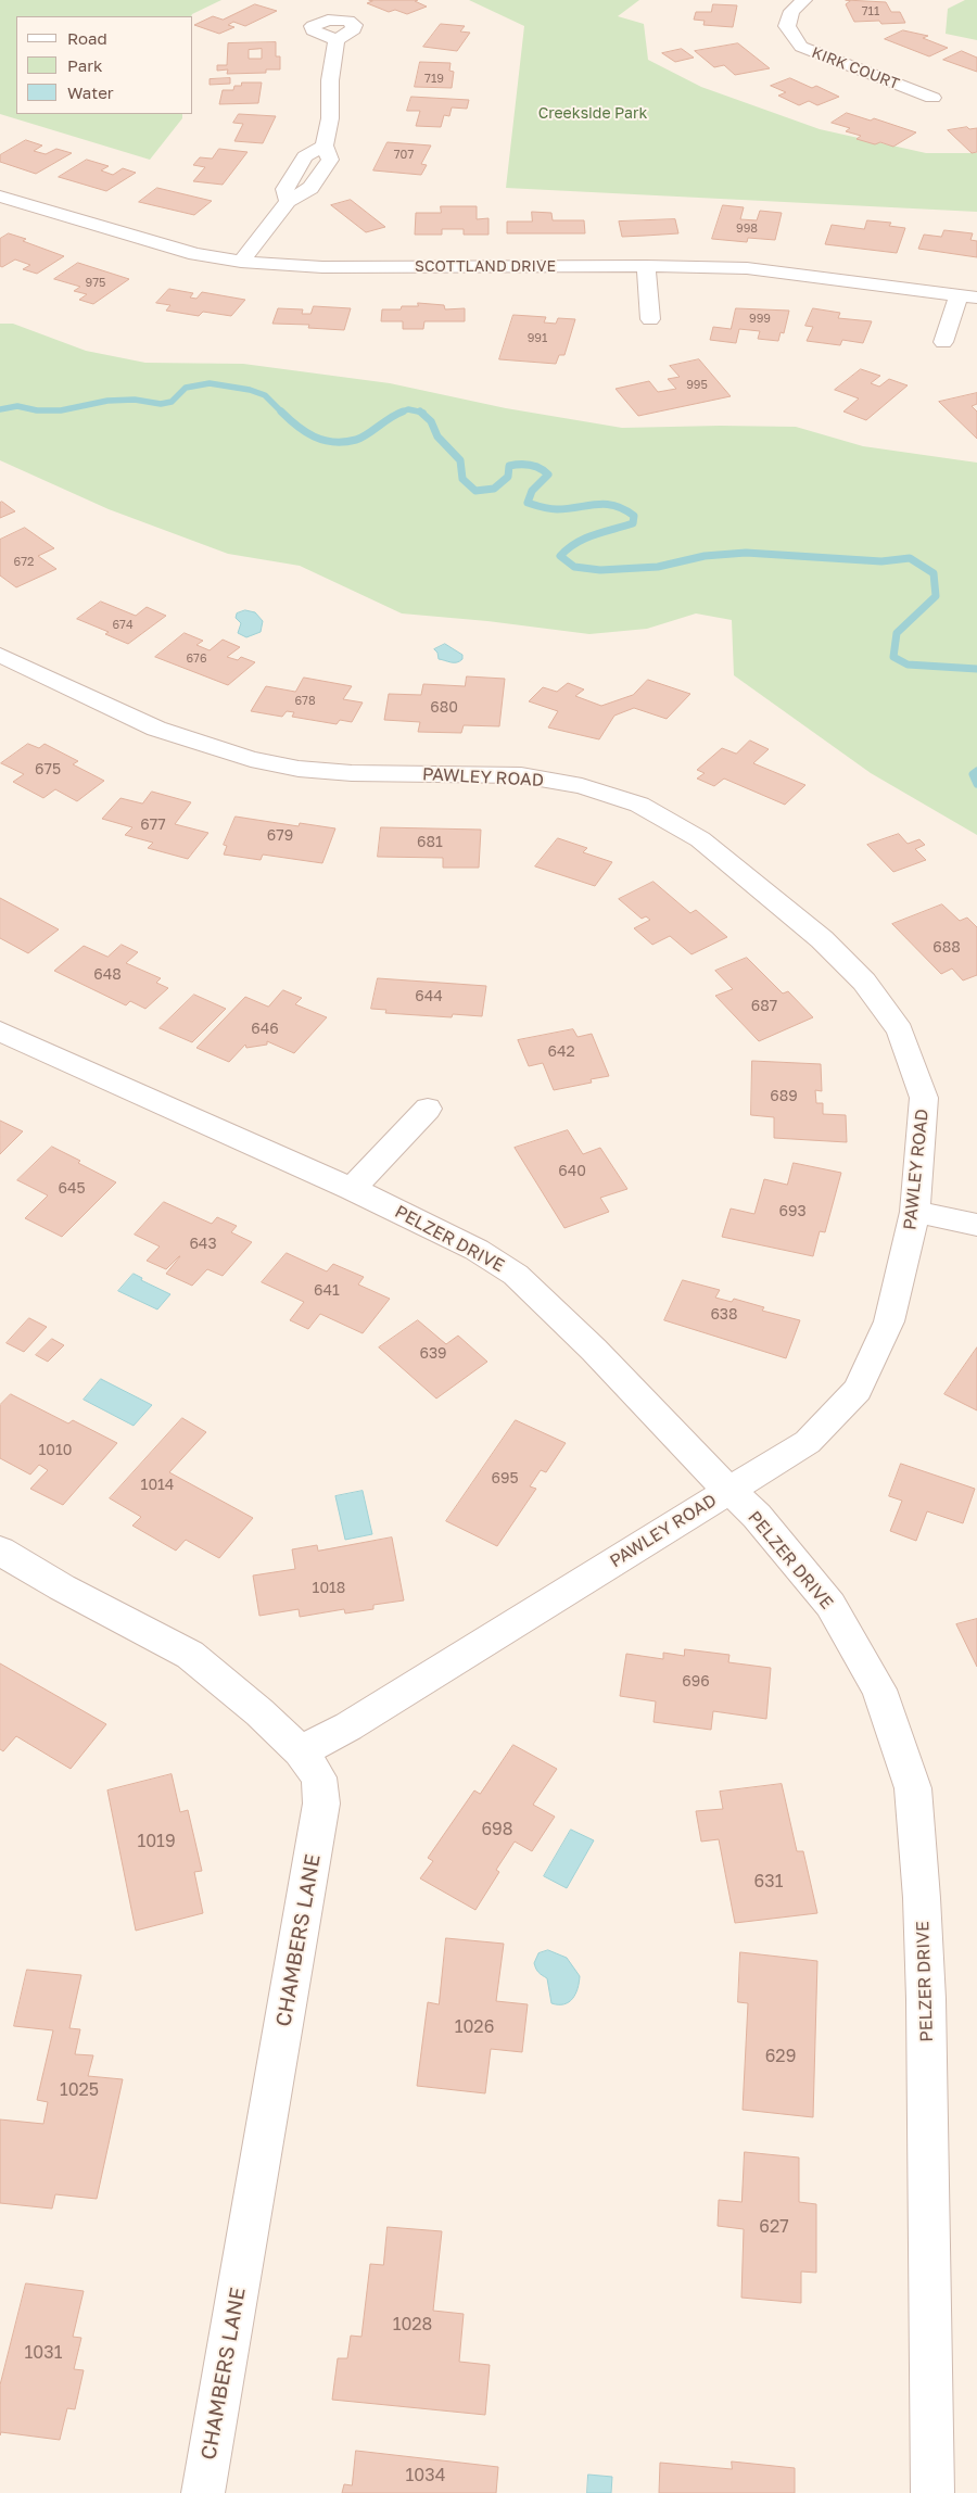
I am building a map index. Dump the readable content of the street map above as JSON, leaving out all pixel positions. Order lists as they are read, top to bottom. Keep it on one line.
{"streets":{"street":["KIRK COURT","SCOTTLAND DRIVE","PAWLEY ROAD","PELZER DRIVE","CHAMBERS LANE"]},"crossings":[["PAWLEY ROAD","PELZER DRIVE"],["PAWLEY ROAD","CHAMBERS LANE"]],"parks":["Creekside Park"],"house_numbers":["711","719","707","998","975","999","991","995","672","674","676","678","680","675","677","679","681","688","648","644","687","646","642","689","640","645","693","643","641","638","639","1010","695","1014","1018","696","698","1019","631","1026","629","1025","627","1028","1031","1034"],"legend":["Road","Park","Water"]}
